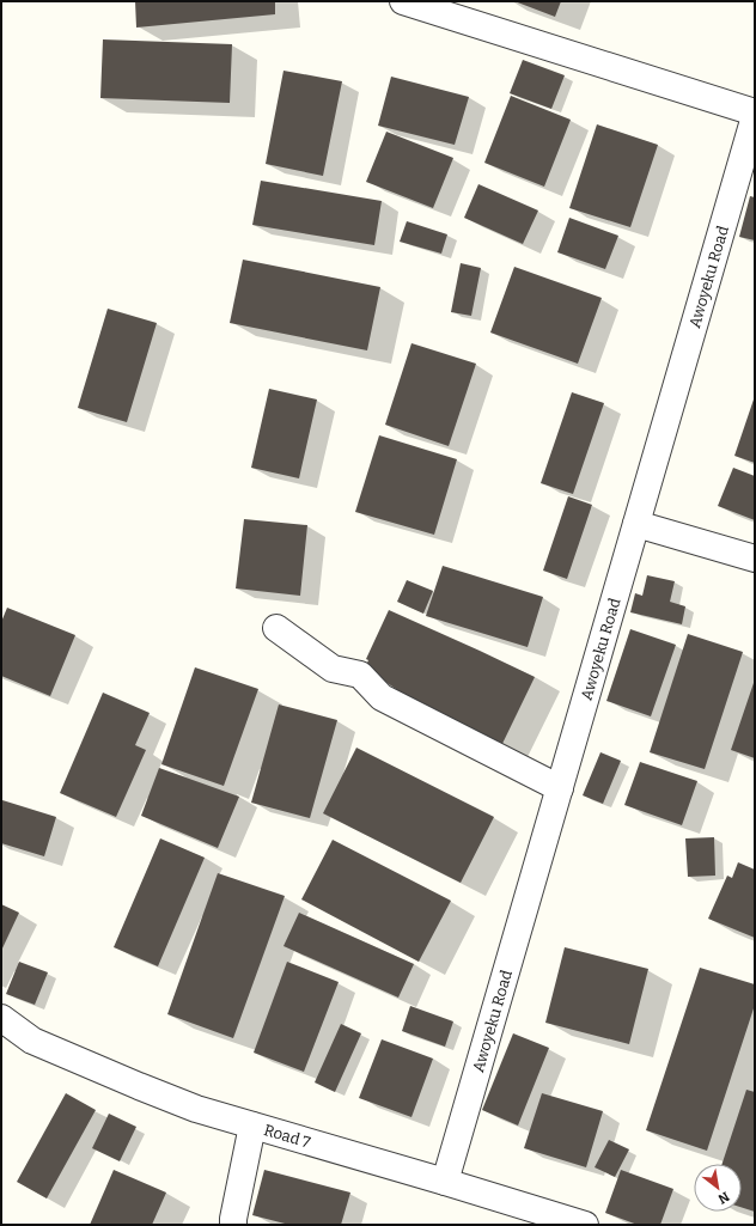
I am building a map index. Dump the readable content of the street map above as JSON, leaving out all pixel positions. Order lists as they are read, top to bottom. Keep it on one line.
{"streets":{"street":["Awoyeku Road","Road 7"]},"crossings":[["Awoyeku Road","Road 7"]],"north":"bottom right"}
